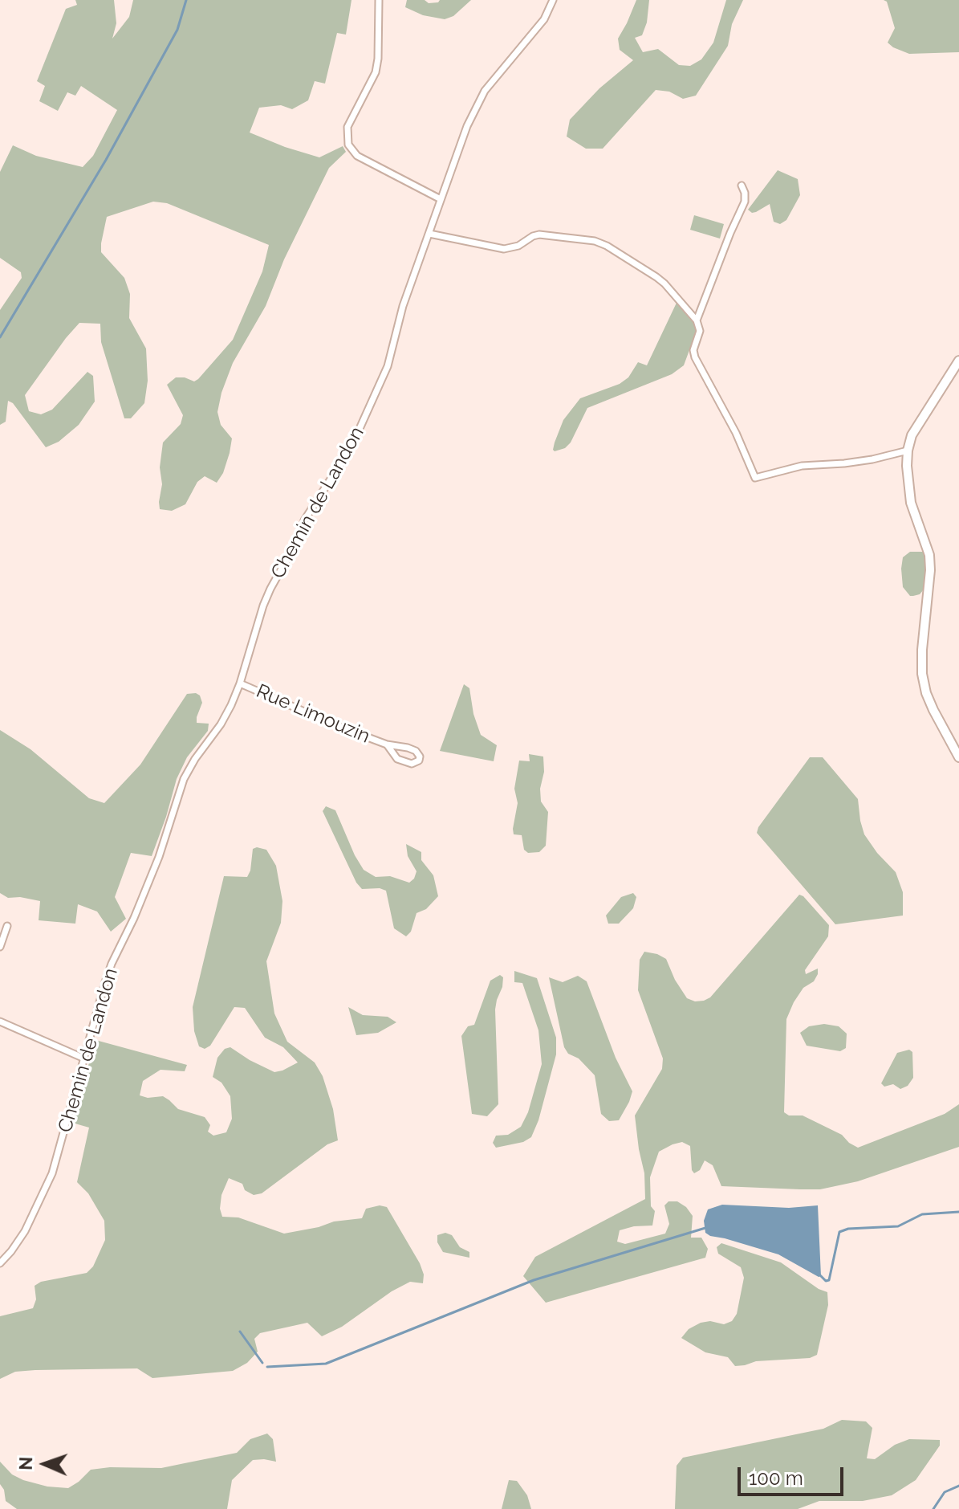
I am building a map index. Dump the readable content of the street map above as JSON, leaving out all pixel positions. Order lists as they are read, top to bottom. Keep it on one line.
{"streets":{"street":["Chemin de Landon","Rue Limouzin"]},"crossings":[["Chemin de Landon","Rue Limouzin"]],"scale_bar":"100 m","north":"left"}
